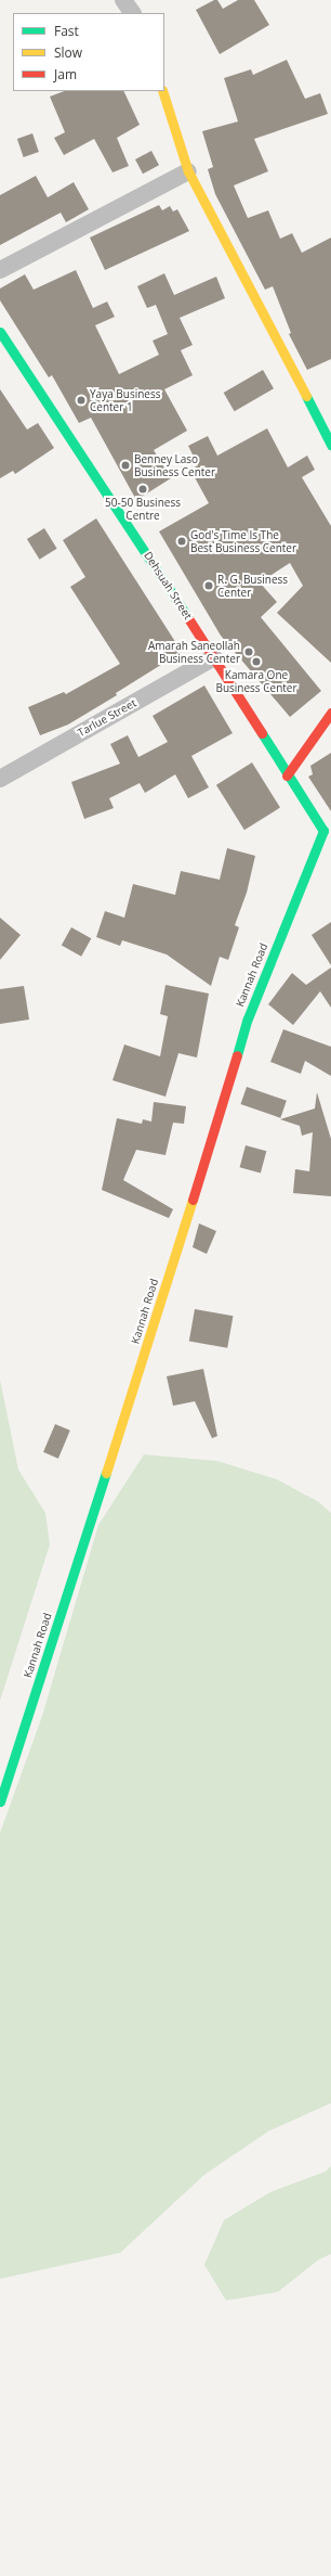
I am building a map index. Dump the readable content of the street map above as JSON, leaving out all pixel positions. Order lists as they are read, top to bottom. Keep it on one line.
{"streets":{"street":["Dehsuah Street","Tarlue Street","Kannah Road"]},"crossings":[["Dehsuah Street","Tarlue Street"],["Dehsuah Street","Kannah Road"]],"places":["Yaya Business Center 1","Benney Laso Business Center","50-50 Business Centre","God's Time Is The Best Business Center","R. G. Business Center","Amarah Saneollah Business Center","Kamara One Business Center"],"legend":["Fast","Slow","Jam"]}
